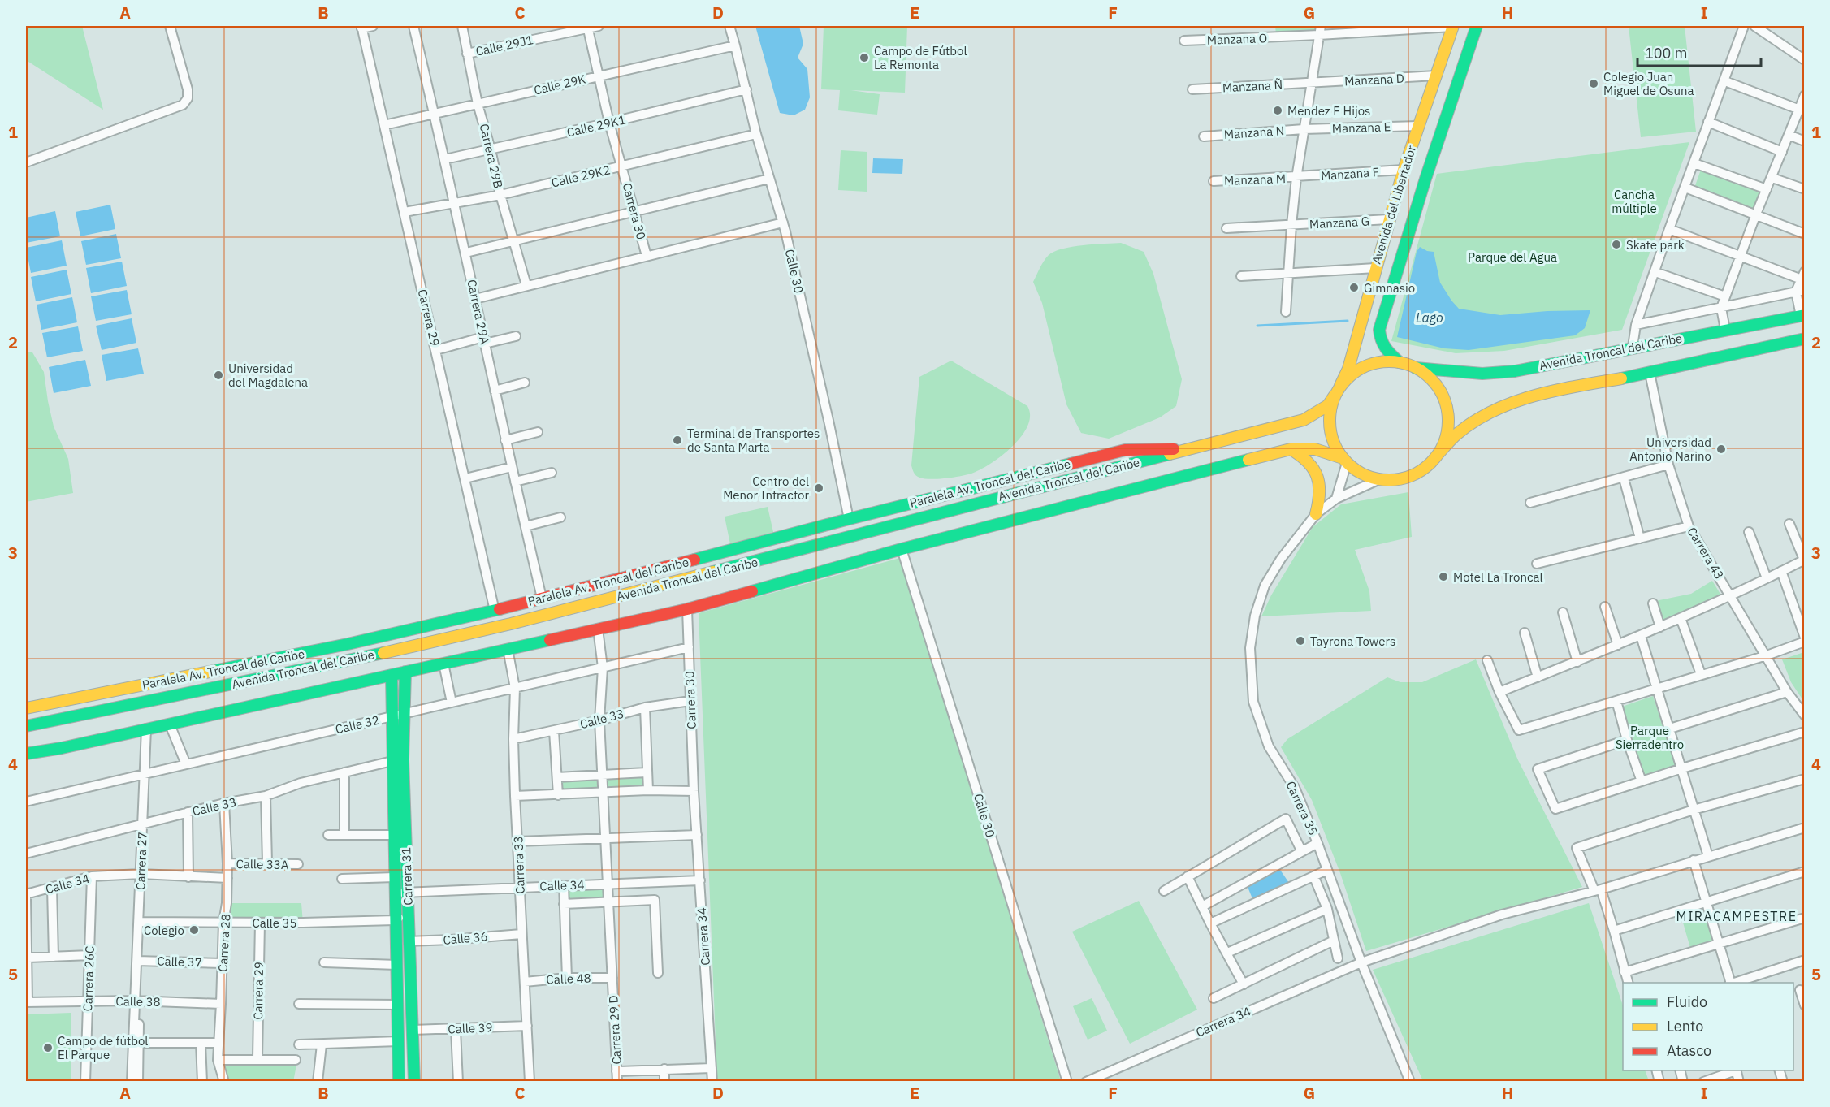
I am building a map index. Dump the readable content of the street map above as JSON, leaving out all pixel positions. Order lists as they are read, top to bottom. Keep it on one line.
{"streets":{"main road":["Avenida del Libertador","Avenida Troncal del Caribe","Paralela Av. Troncal del Caribe","Carrera 31"],"street":["Manzana O","Calle 29J1","Manzana D","Calle 29K","Manzana Ñ","Calle 29K1","Manzana E","Manzana N","Carrera 29B","Manzana F","Calle 29K2","Manzana M","Carrera 30","Manzana G","Calle 30","Carrera 29A","Carrera 29","Carrera 43","Calle 33","Calle 32","Carrera 35","Carrera 27","Calle 33A","Carrera 33","Calle 34","Calle 35","Carrera 34","Calle 36","Carrera 28","Calle 37","Carrera 26C","Calle 48","Calle 38","Calle 39","Carrera 29 D"]},"crossings":[["Manzana O","Avenida del Libertador"],["Calle 29J1","Carrera 29B"],["Calle 29J1","Carrera 30"],["Manzana D","Manzana Ñ"],["Manzana D","Avenida del Libertador"],["Calle 29K","Carrera 29B"],["Calle 29K","Carrera 30"],["Calle 29K","Calle 30"],["Calle 29K","Carrera 29A"],["Calle 29K","Carrera 29"],["Calle 29K1","Carrera 29B"],["Calle 29K1","Carrera 30"],["Calle 29K1","Calle 30"],["Calle 29K1","Carrera 29A"],["Manzana E","Manzana N"],["Manzana E","Avenida del Libertador"],["Carrera 29B","Calle 29K2"],["Manzana F","Manzana M"],["Manzana F","Avenida del Libertador"],["Calle 29K2","Carrera 30"],["Calle 29K2","Calle 30"],["Calle 29K2","Carrera 29A"],["Calle 29K2","Carrera 29"],["Avenida del Libertador","Manzana G"],["Avenida del Libertador","Avenida Troncal del Caribe"],["Avenida del Libertador","Carrera 35"],["Carrera 30","Avenida Troncal del Caribe"],["Carrera 30","Calle 33"],["Carrera 30","Calle 32"],["Carrera 30","Carrera 34"],["Calle 30","Avenida Troncal del Caribe"],["Calle 30","Paralela Av. Troncal del Caribe"],["Carrera 29A","Paralela Av. Troncal del Caribe"],["Carrera 29","Paralela Av. Troncal del Caribe"],["Carrera 29","Calle 35"],["Avenida Troncal del Caribe","Paralela Av. Troncal del Caribe"],["Avenida Troncal del Caribe","Carrera 35"],["Avenida Troncal del Caribe","Carrera 27"],["Avenida Troncal del Caribe","Carrera 33"],["Avenida Troncal del Caribe","Carrera 31"],["Avenida Troncal del Caribe","Carrera 29 D"],["Calle 33","Carrera 27"],["Calle 33","Carrera 33"],["Calle 33","Carrera 31"],["Calle 33","Carrera 28"],["Calle 33","Carrera 29 D"],["Calle 32","Carrera 27"],["Calle 32","Carrera 33"],["Calle 32","Carrera 31"],["Calle 32","Carrera 29 D"],["Carrera 35","Carrera 34"],["Carrera 27","Calle 34"],["Carrera 27","Calle 35"],["Carrera 27","Calle 37"],["Carrera 27","Calle 38"],["Calle 33A","Carrera 28"],["Carrera 33","Calle 34"],["Carrera 33","Calle 36"],["Carrera 33","Calle 48"],["Carrera 33","Calle 39"],["Carrera 31","Calle 34"],["Carrera 31","Calle 35"],["Carrera 31","Calle 36"],["Carrera 31","Calle 39"],["Calle 34","Carrera 34"],["Calle 34","Carrera 28"],["Calle 34","Carrera 26C"],["Calle 34","Carrera 29 D"],["Calle 35","Carrera 28"],["Carrera 28","Calle 37"],["Carrera 28","Calle 38"],["Carrera 26C","Calle 38"],["Calle 48","Carrera 29 D"]],"districts":["MIRACAMPESTRE"],"water":["Lago"],"parks":["Cancha múltiple","Parque del Agua","Parque Sierradentro"],"places":["Campo de Fútbol La Remonta","Colegio Juan Miguel de Osuna","Mendez E Hijos","Skate park","Gimnasio","Universidad del Magdalena","Terminal de Transportes de Santa Marta","Universidad Antonio Nariño","Centro del Menor Infractor","Motel La Troncal","Tayrona Towers","Colegio","Campo de fútbol El Parque"],"legend":["Fluido","Lento","Atasco"],"scale_bar":"100 m","grid":{"columns":["A","B","C","D","E","F","G","H","I"],"rows":["1","2","3","4","5"]}}
